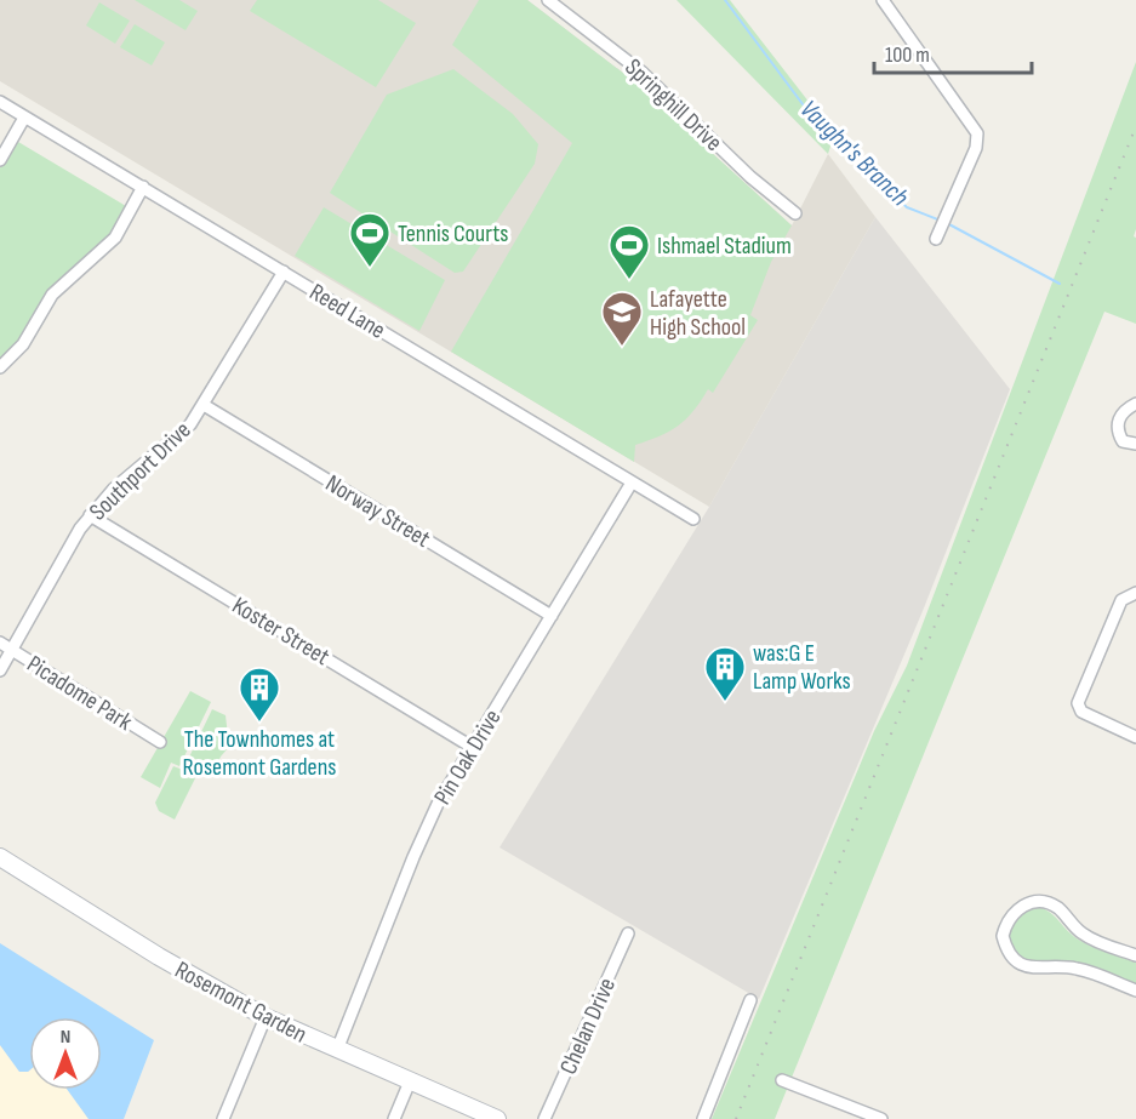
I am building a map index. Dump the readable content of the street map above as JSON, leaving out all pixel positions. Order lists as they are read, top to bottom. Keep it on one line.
{"streets":{"street":["Springhill Drive","Reed Lane","Southport Drive","Norway Street","Koster Street","Picadome Park","Pin Oak Drive","Rosemont Garden","Chelan Drive"]},"crossings":[["Reed Lane","Southport Drive"],["Reed Lane","Pin Oak Drive"],["Southport Drive","Norway Street"],["Southport Drive","Koster Street"],["Southport Drive","Picadome Park"],["Norway Street","Pin Oak Drive"],["Koster Street","Pin Oak Drive"],["Pin Oak Drive","Rosemont Garden"]],"water":["Vaughn's Branch"],"places":{"sports":["Tennis Courts","Ishmael Stadium"],"school or university":["Lafayette High School"],"building":["was:G E Lamp Works","The Townhomes at Rosemont Gardens"]},"scale_bar":"100 m","north":"top"}
